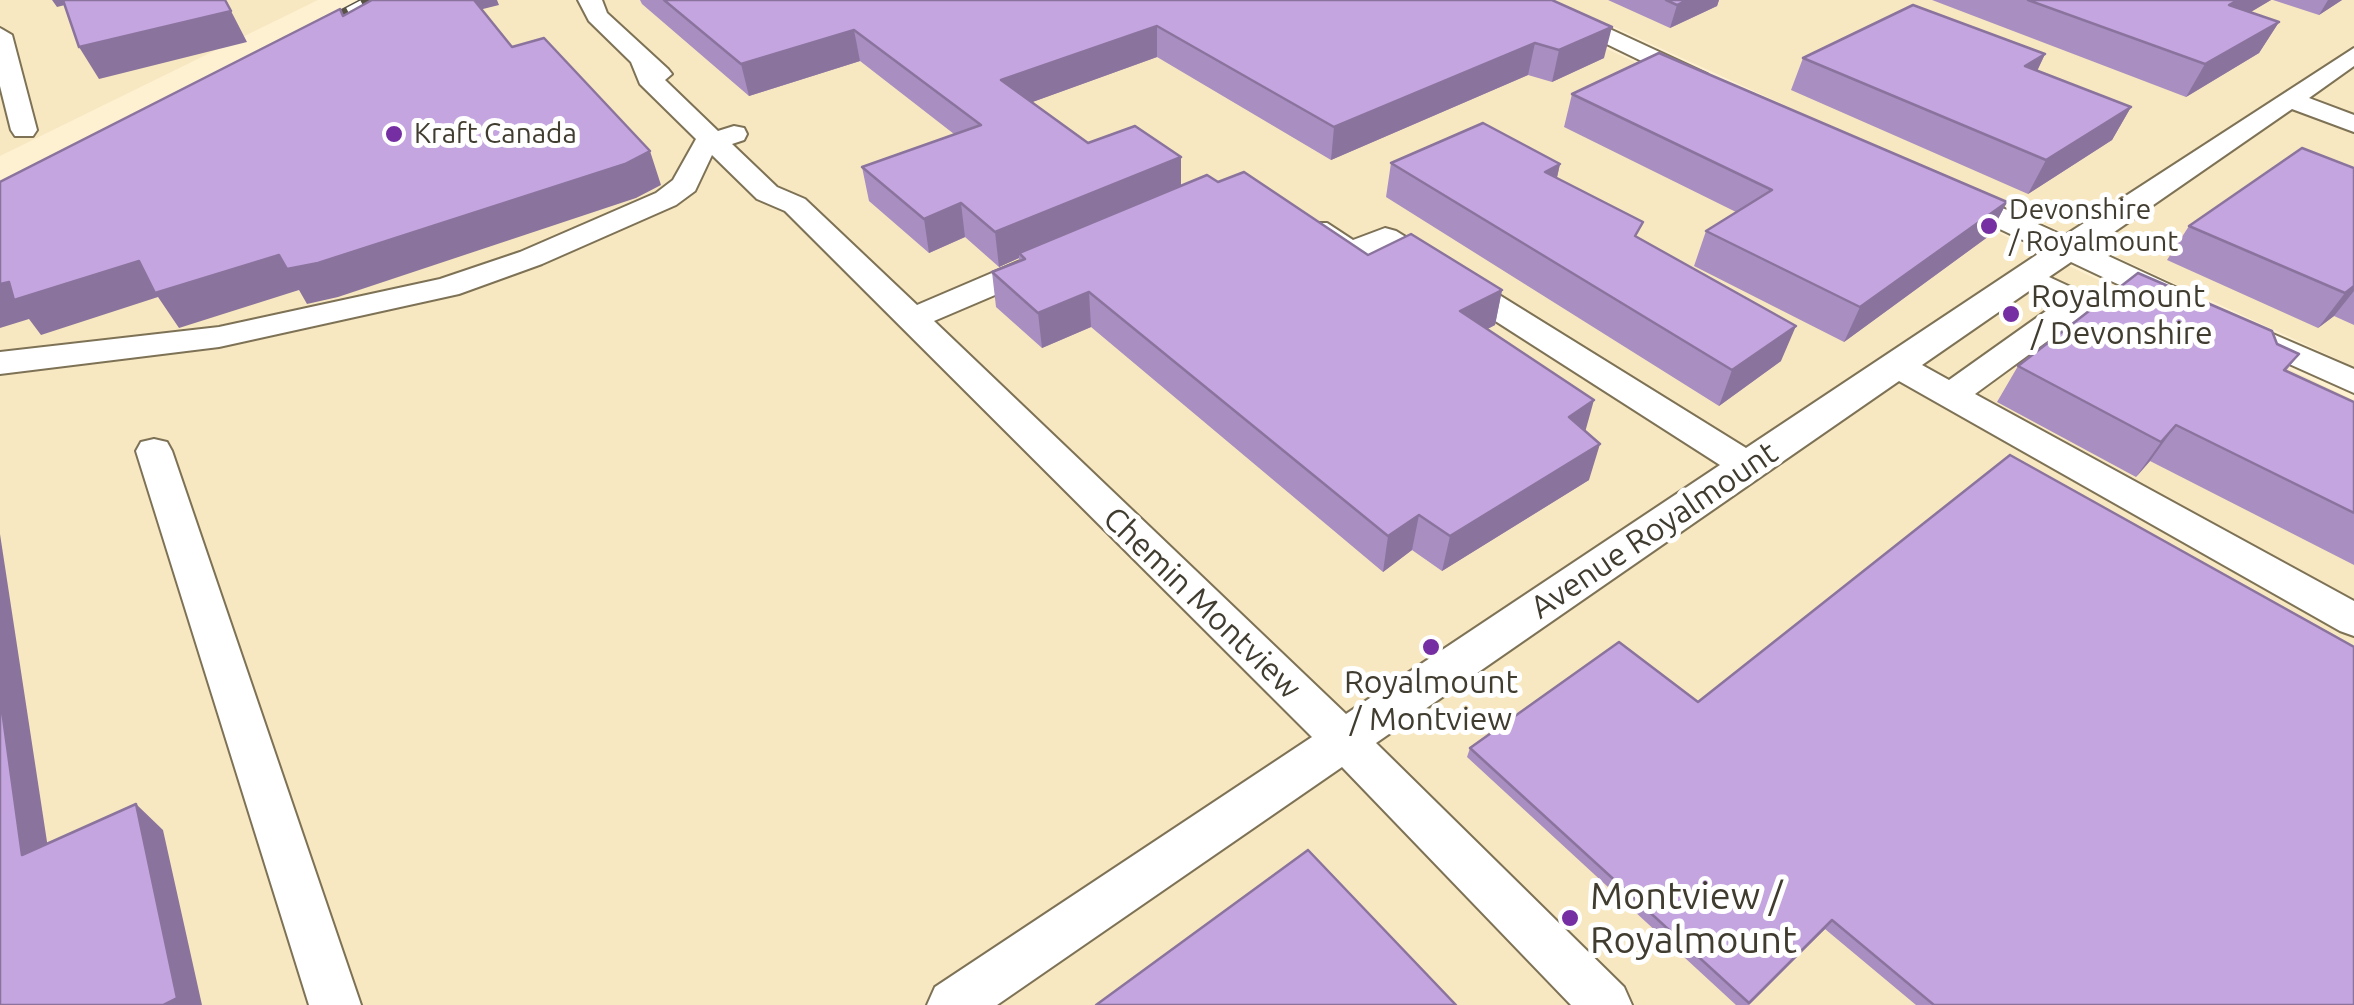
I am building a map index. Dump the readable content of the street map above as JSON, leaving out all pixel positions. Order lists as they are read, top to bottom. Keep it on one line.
{"streets":{"street":["Avenue Royalmount","Chemin Montview"]},"crossings":[["Avenue Royalmount","Chemin Montview"]],"places":["Kraft Canada","Devonshire / Royalmount","Royalmount / Devonshire","Royalmount / Montview","Montview / Royalmount"]}
